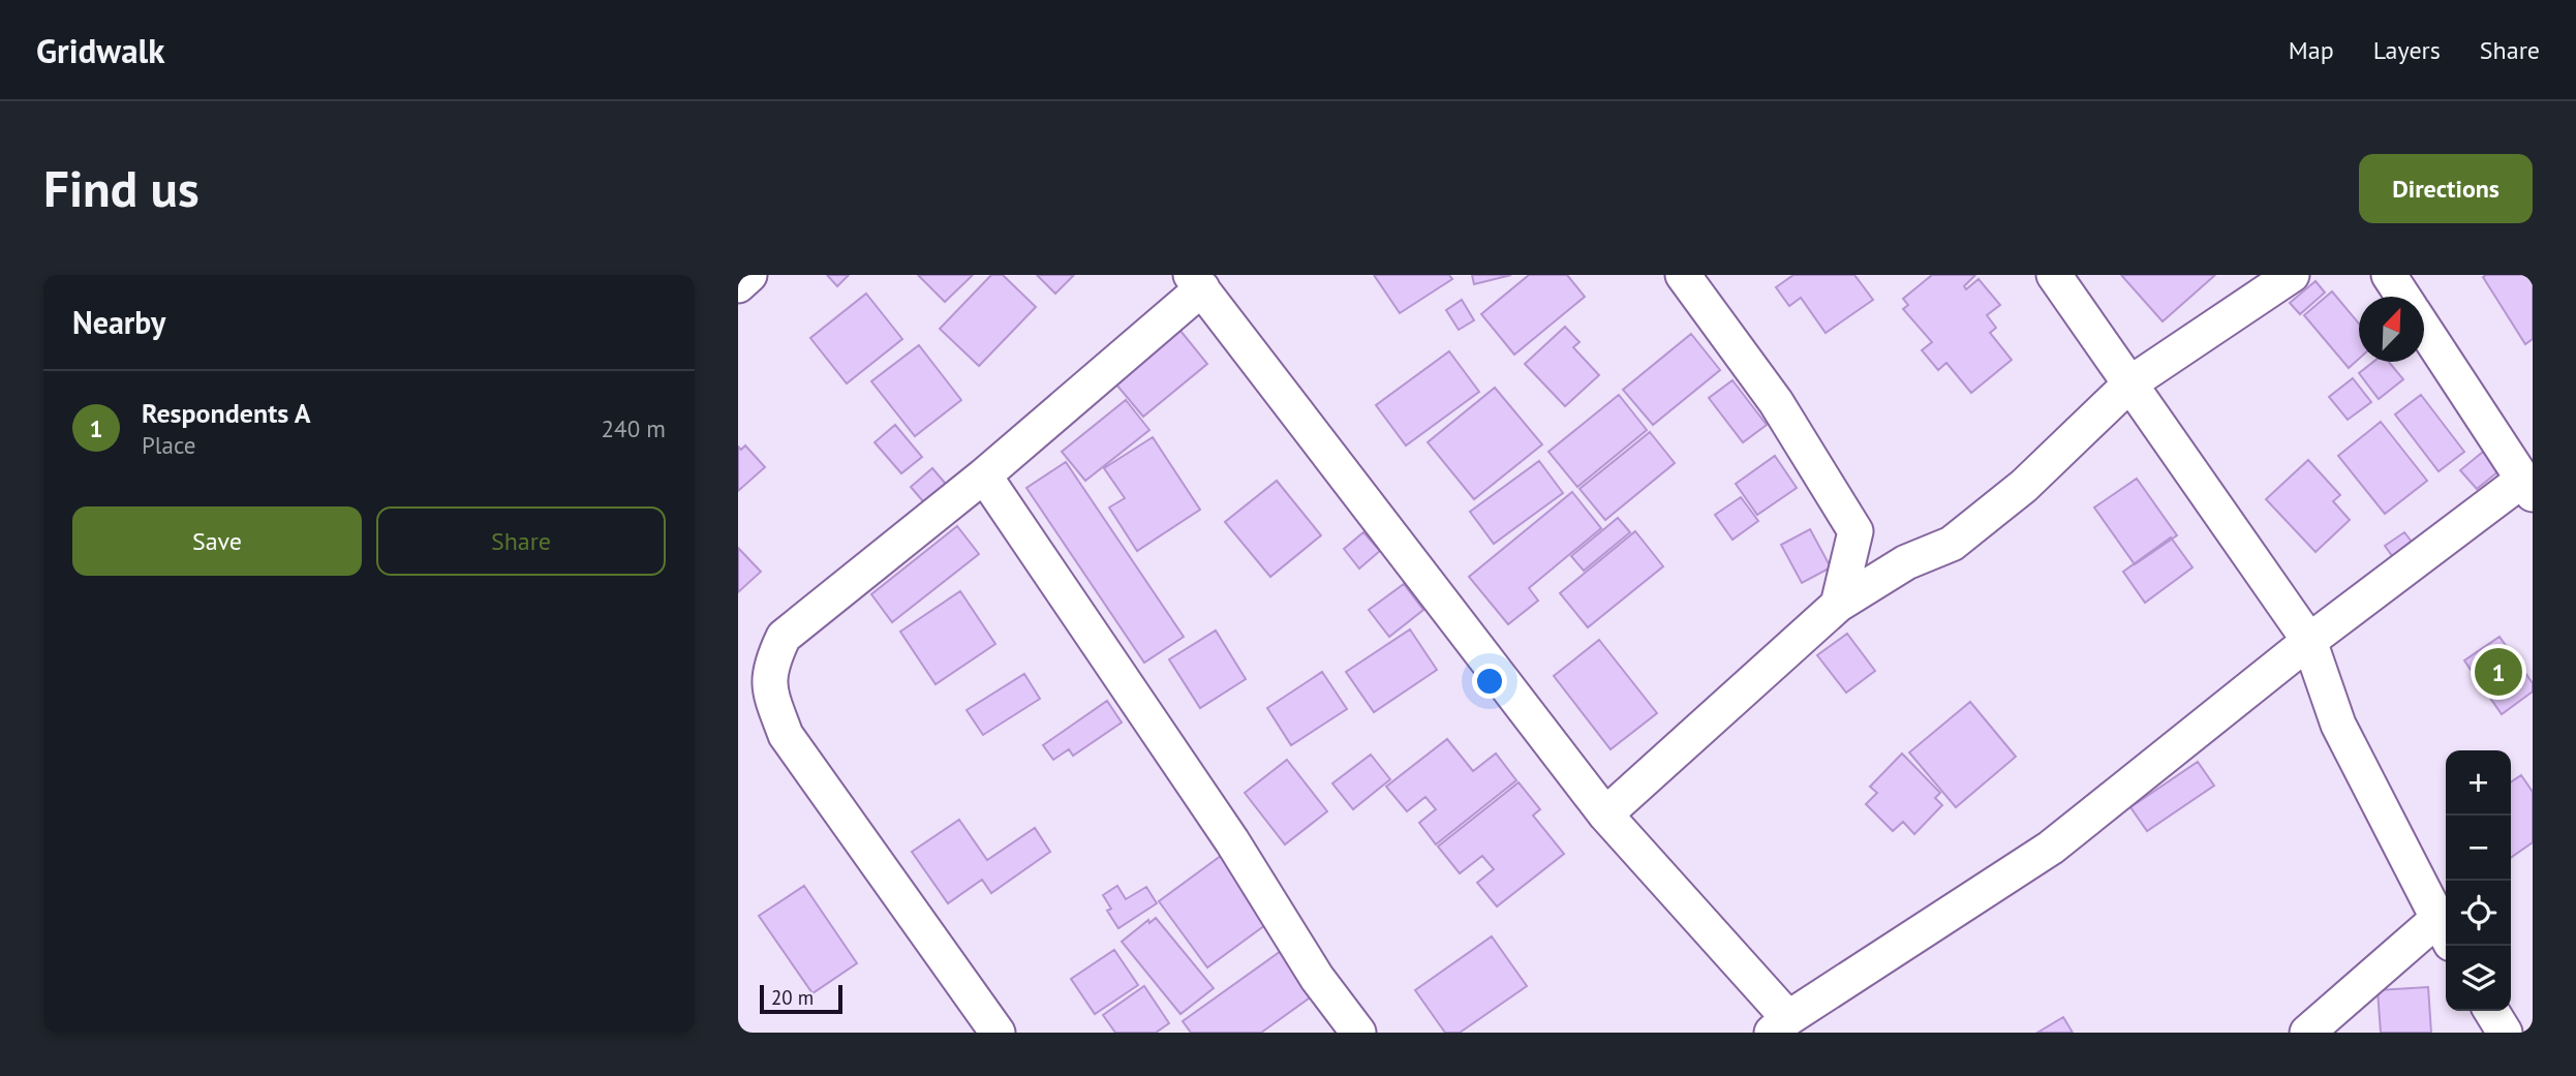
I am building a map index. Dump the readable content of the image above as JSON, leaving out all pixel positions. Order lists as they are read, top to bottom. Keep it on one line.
{"scale_bar":"20 m","north":"top right","page":{"header":"Gridwalk","nav":["Map","Layers","Share"],"buttons":["Directions",["Save","Share"]],"title":"Find us","heading":"Nearby","list":[{"mark":"1","name":"Respondents A","note":"Place","value":"240 m"}],"pins":"1","map_buttons":["+","−"],"scale":"20 m"}}
